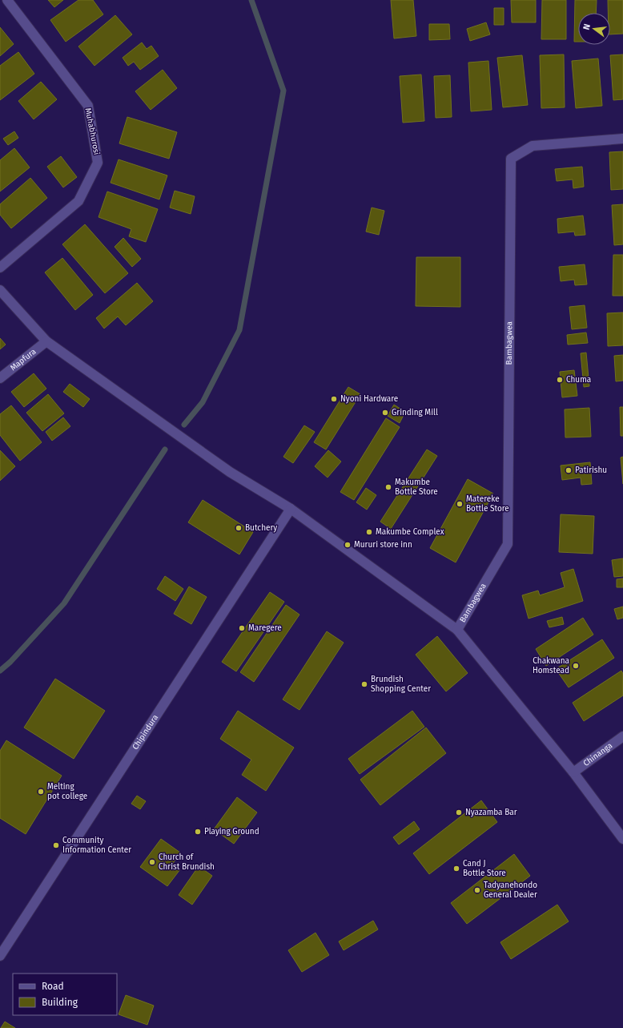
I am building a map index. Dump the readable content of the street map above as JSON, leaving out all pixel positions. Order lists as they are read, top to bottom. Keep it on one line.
{"streets":{"street":["Muhabhurosi","Bambagwea","Mapfura","Chipindura","Chinanga"]},"places":["Chuma","Nyoni Hardware","Grinding Mill","Patirishu","Makumbe Bottle Store","Matereke Bottle Store","Butchery","Makumbe Complex","Mururi store inn","Maregere","Chakwana Homstead","Brundish Shopping Center","Melting pot college","Nyazamba Bar","Playing Ground","Community Information Center","Church of Christ Brundish","Cand J Bottle Store","Tadyanehondo General Dealer"],"legend":["Road","Building"],"north":"left"}
